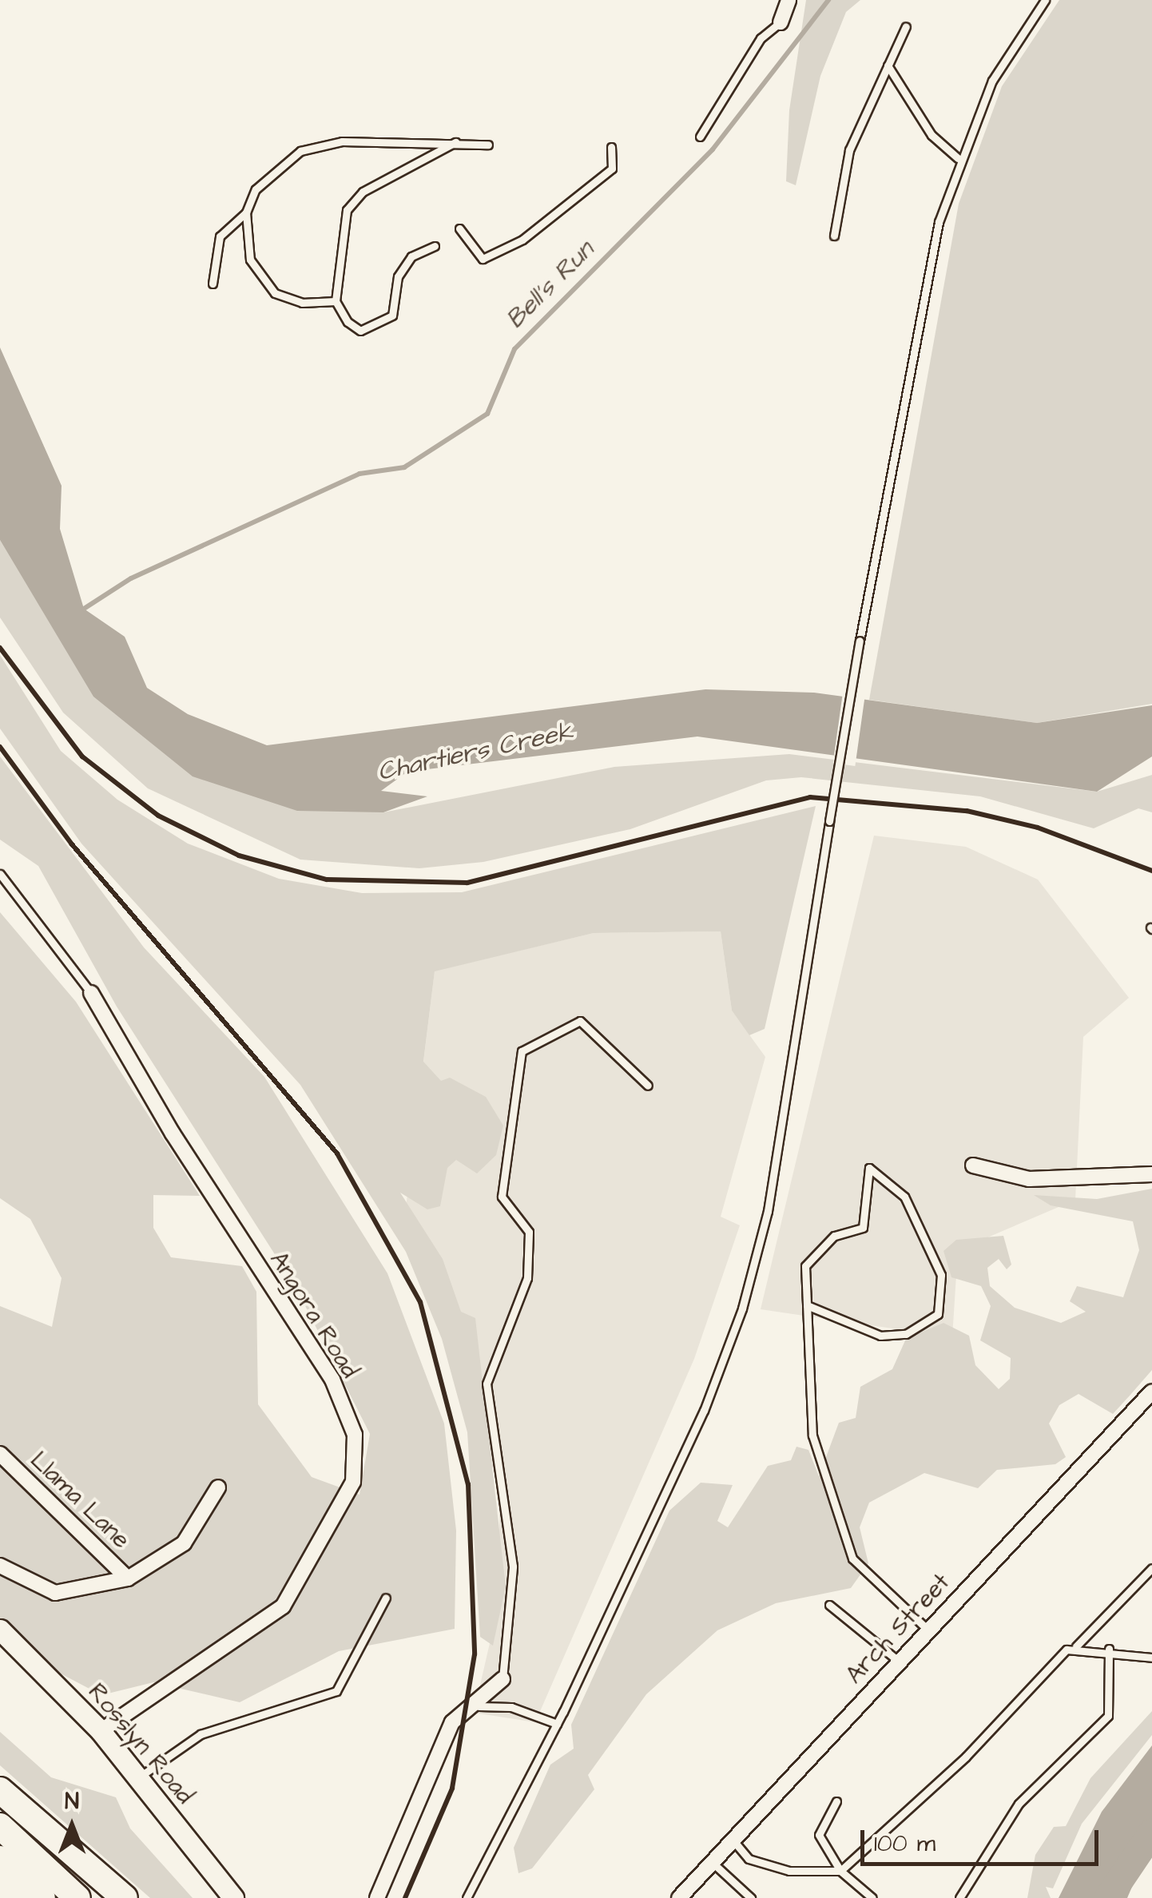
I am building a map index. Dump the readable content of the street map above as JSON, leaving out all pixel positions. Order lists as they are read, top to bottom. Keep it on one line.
{"streets":{"street":["Angora Road","Llama Lane","Arch Street","Rosslyn Road"]},"crossings":[["Angora Road","Rosslyn Road"]],"water":["Bell's Run","Chartiers Creek"],"scale_bar":"100 m","north":"top"}
